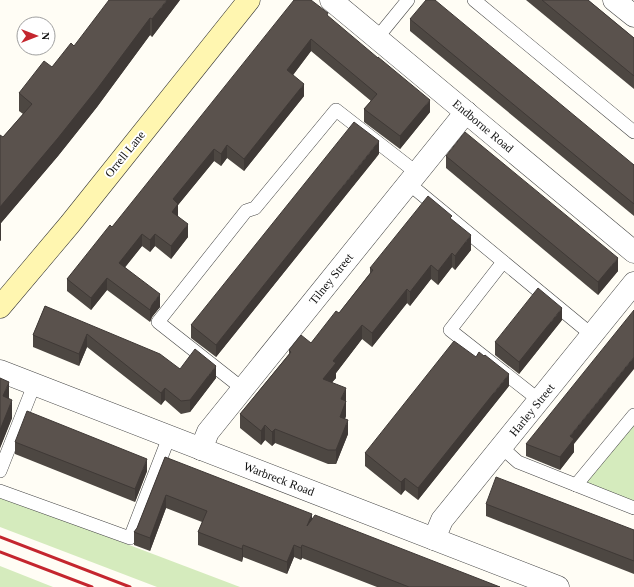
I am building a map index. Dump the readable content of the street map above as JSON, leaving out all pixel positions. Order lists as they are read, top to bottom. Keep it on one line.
{"streets":{"street":["Endborne Road","Orrell Lane","Tilney Street","Harley Street","Warbreck Road"]},"crossings":[["Endborne Road","Tilney Street"],["Tilney Street","Warbreck Road"],["Harley Street","Warbreck Road"]],"north":"right"}
